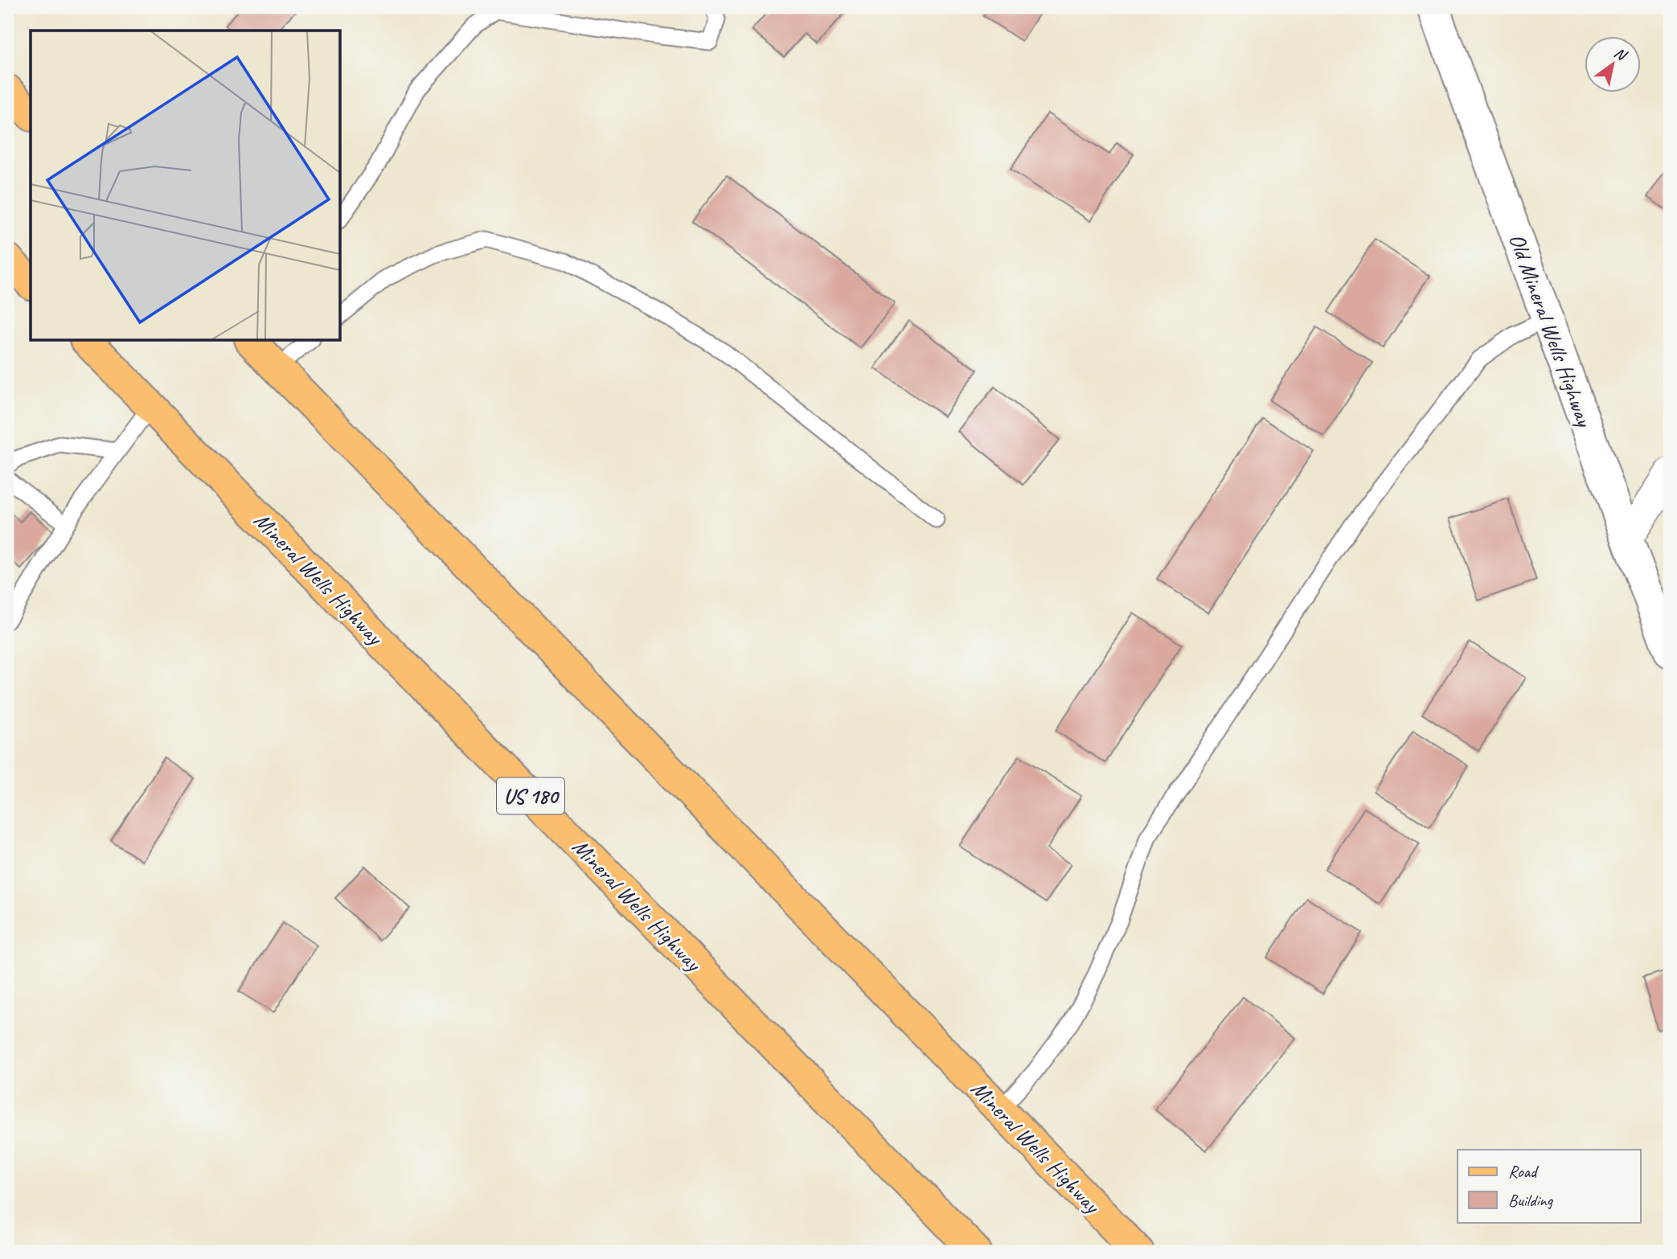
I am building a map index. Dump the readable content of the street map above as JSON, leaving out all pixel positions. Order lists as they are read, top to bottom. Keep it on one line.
{"streets":{"main road":["Mineral Wells Highway","US 180"],"street":["Old Mineral Wells Highway"]},"legend":["Road","Building"],"north":"top right"}
